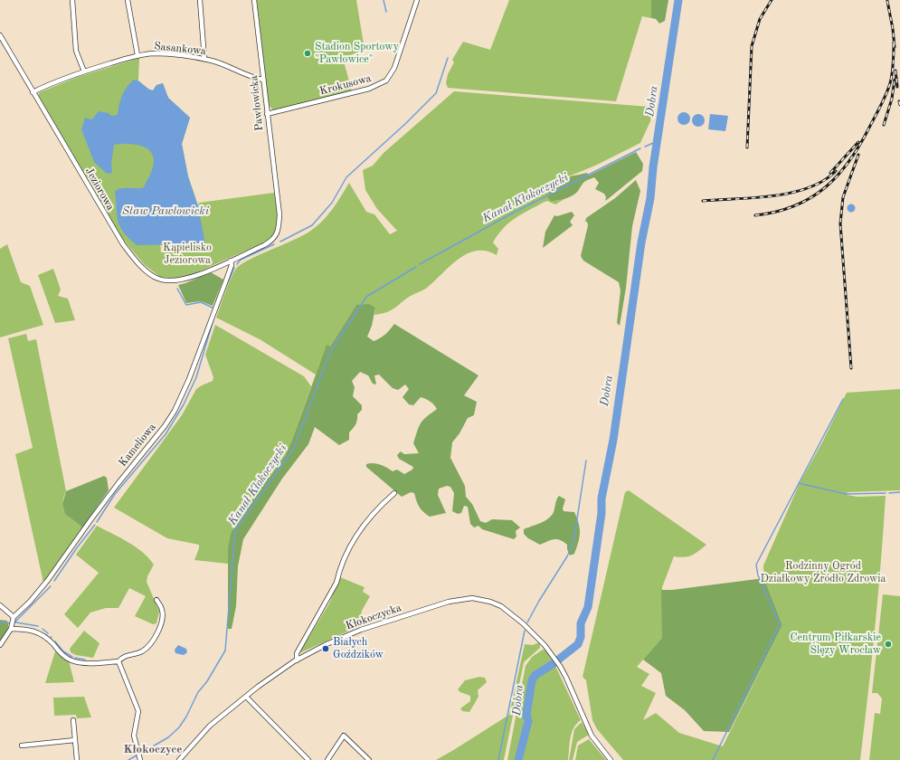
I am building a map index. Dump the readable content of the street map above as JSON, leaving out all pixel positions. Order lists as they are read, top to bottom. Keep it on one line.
{"streets":{"street":["Sasankowa","Krokusowa","Pawłowicka","Jeziorowa","Kameliowa","Kłokoczycka"]},"crossings":[["Sasankowa","Pawłowicka"],["Sasankowa","Jeziorowa"],["Krokusowa","Pawłowicka"],["Pawłowicka","Jeziorowa"],["Jeziorowa","Kameliowa"]],"districts":["Kłokoczyce"],"water":["Dobra","Kanał Kłokoczycki","Staw Pawłowicki"],"parks":["Kąpielisko Jeziorowa","Rodzinny Ogród Działkowy Źródło Zdrowia"],"places":["Stadion Sportowy \"Pawłowice\"","Centrum Piłkarskie Ślęzy Wrocław","Białych Goździków"]}
